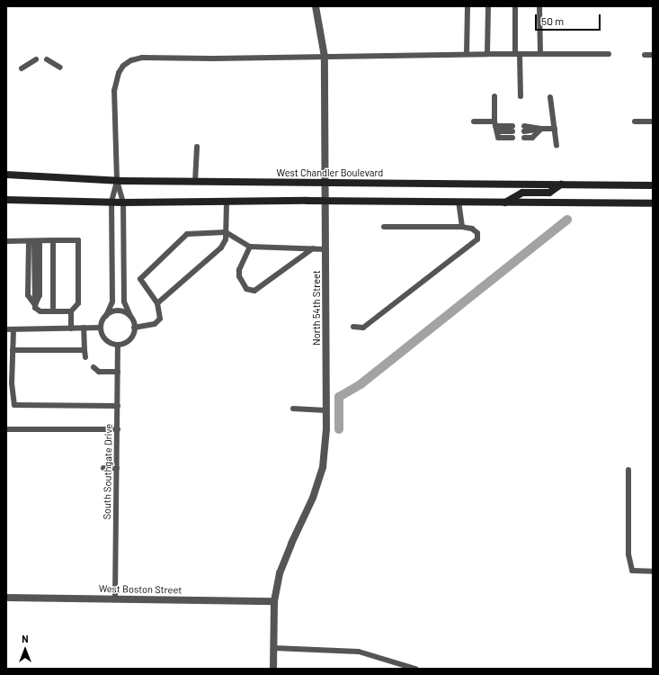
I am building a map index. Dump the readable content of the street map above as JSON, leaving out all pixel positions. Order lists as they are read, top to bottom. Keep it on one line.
{"streets":{"main road":["West Chandler Boulevard"],"street":["North 54th Street","West Boston Street"],"lane":["South Southgate Drive"]},"crossings":[["West Chandler Boulevard","North 54th Street"],["North 54th Street","West Boston Street"],["South Southgate Drive","West Boston Street"]],"scale_bar":"50 m","north":"top"}
